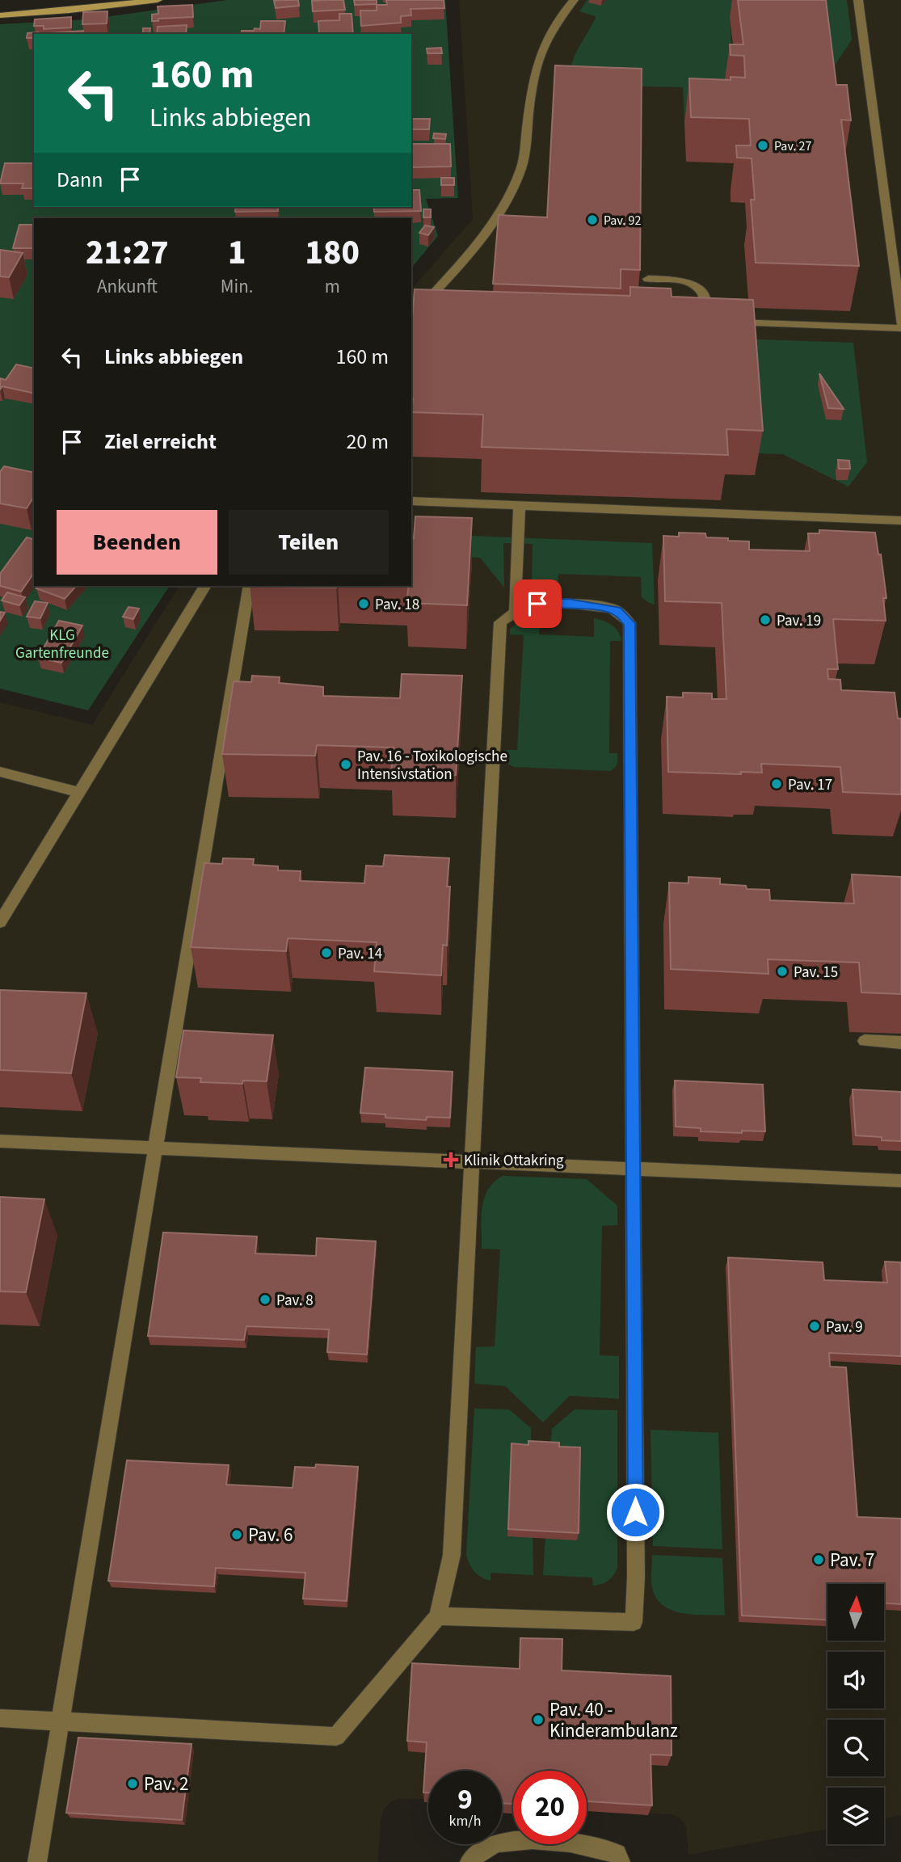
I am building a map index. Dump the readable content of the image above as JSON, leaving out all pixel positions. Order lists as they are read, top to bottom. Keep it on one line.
{"parks":["KLG Gartenfreunde"],"places":{"other":["Pav. 27","Pav. 92","Pav. 18","Pav. 19","Pav. 16 - Toxikologische Intensivstation","Pav. 17","Pav. 14","Pav. 15","Pav. 8","Pav. 9","Pav. 6","Pav. 7","Pav. 40 - Kinderambulanz","Pav. 2"],"health":["Klinik Ottakring"]},"north":"top","page":{"turn":["160 m","Links abbiegen"],"then":"Dann","eta":["21:27","Ankunft","1","Min.","180","m"],"list":[{"name":"Links abbiegen","value":"160 m"},{"name":"Ziel erreicht","value":"20 m"}],"buttons":["Beenden","Teilen"],"speed":"9 km/h","limit":"20"}}
